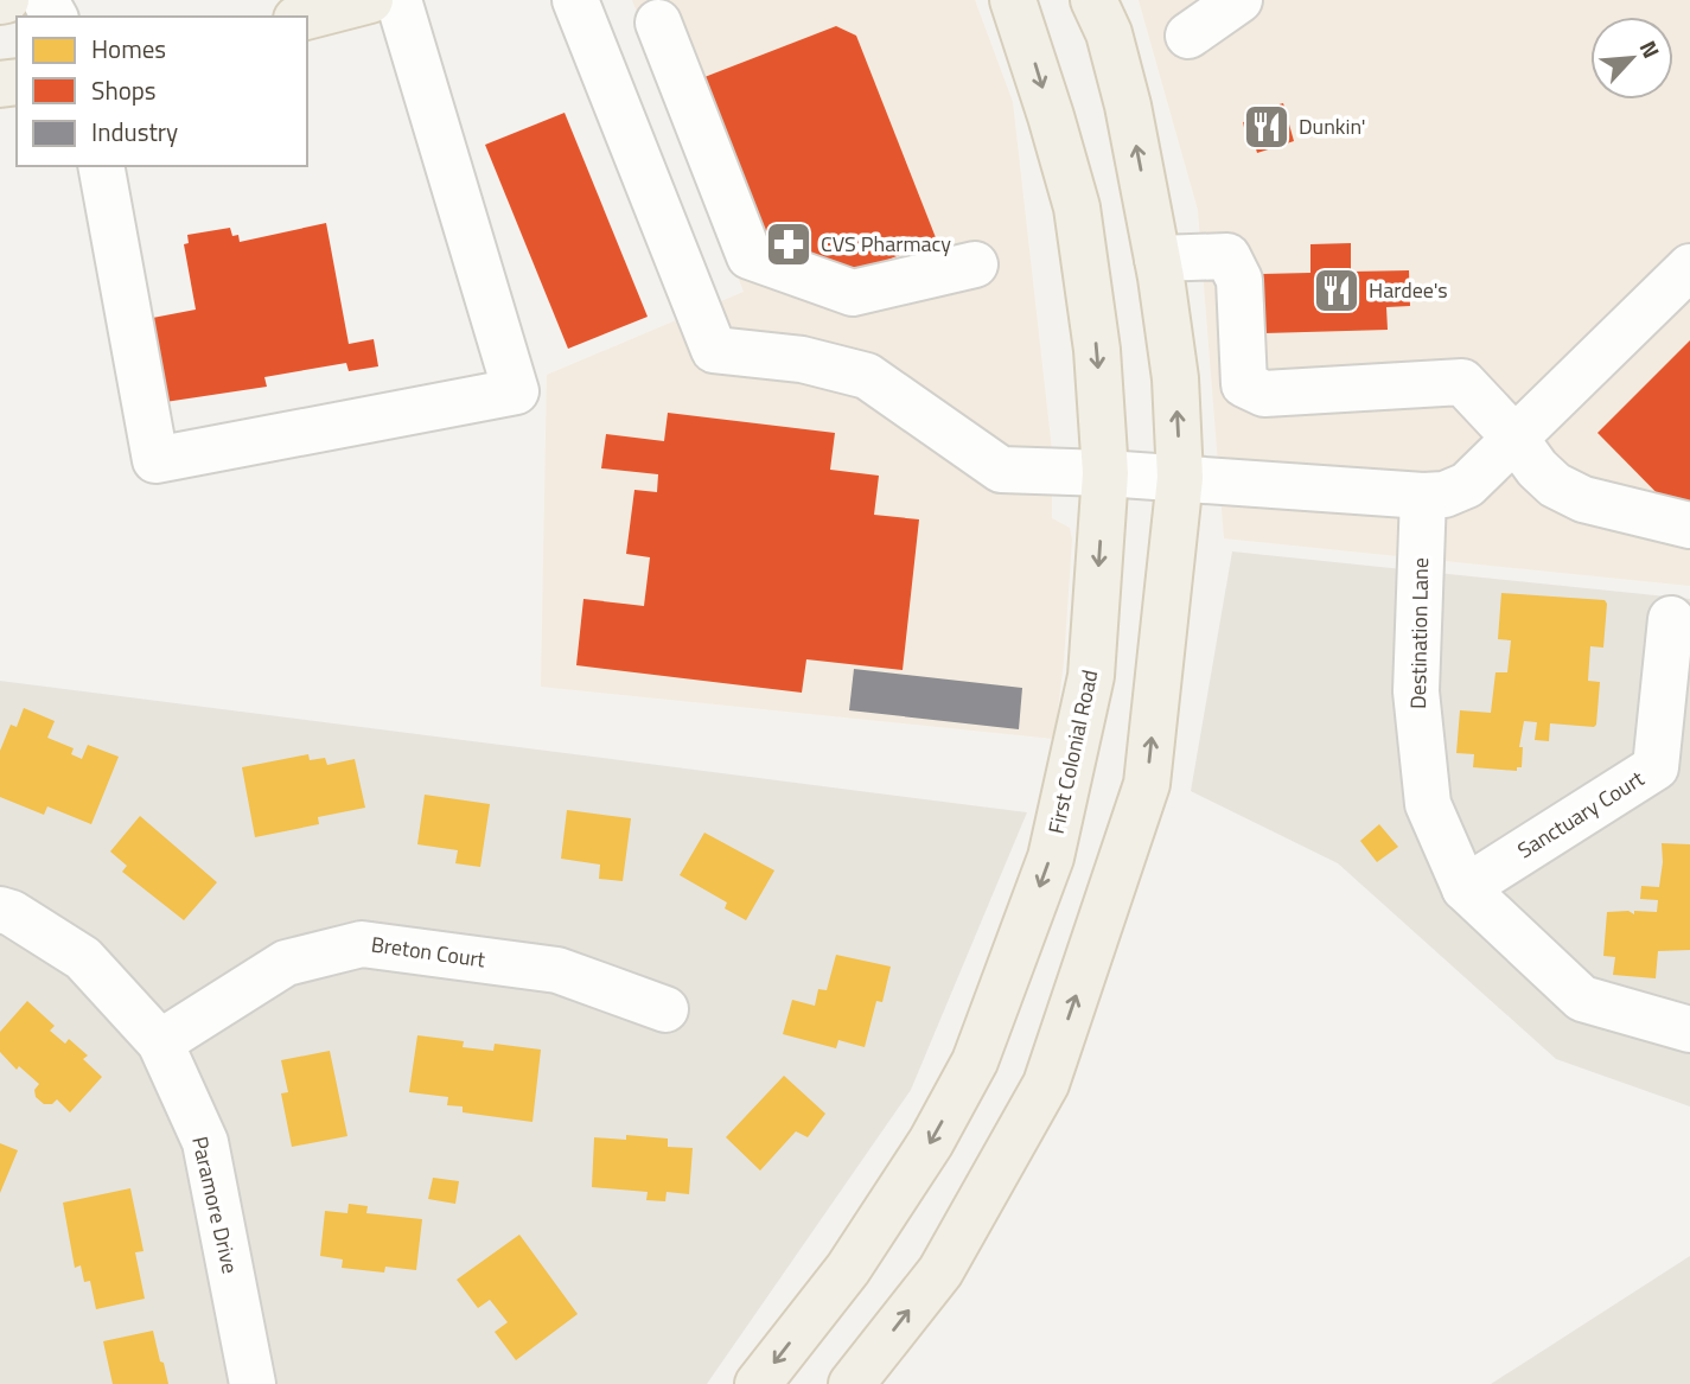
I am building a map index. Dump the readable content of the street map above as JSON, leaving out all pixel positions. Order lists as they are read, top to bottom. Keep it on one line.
{"streets":{"main road":["First Colonial Road"],"street":["Destination Lane","Sanctuary Court","Breton Court","Paramore Drive"]},"crossings":[["Destination Lane","Sanctuary Court"],["Breton Court","Paramore Drive"]],"places":{"restaurant":["Dunkin'","Hardee's"],"pharmacy":["CVS Pharmacy"]},"legend":["Homes","Shops","Industry"],"north":"top right"}
